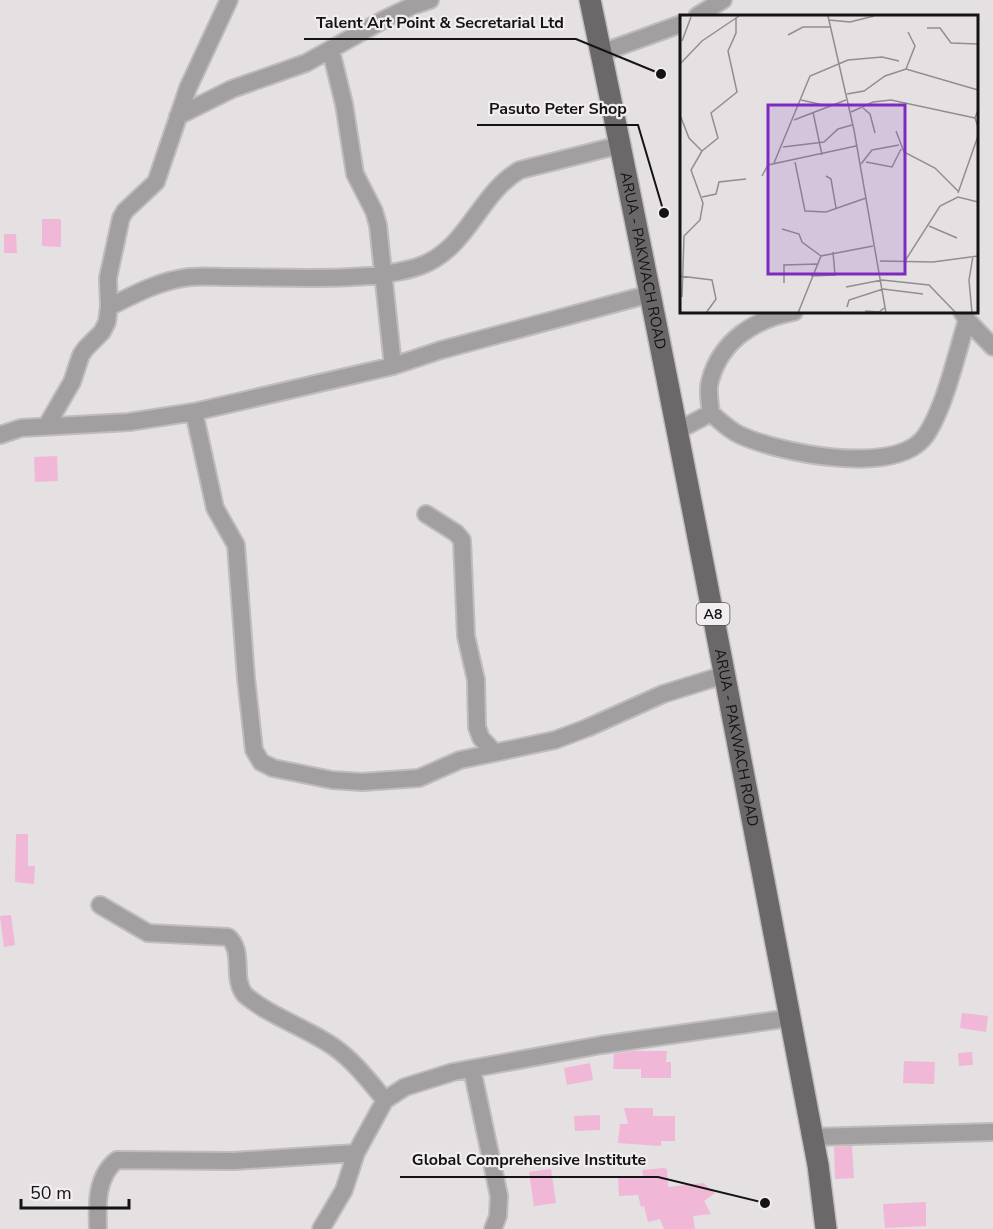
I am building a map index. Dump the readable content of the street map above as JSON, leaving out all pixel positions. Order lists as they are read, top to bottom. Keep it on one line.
{"streets":{"main road":["ARUA - PAKWACH ROAD","A8"]},"places":["Talent Art Point & Secretarial Ltd","Pasuto Peter Shop","Global Comprehensive Institute"],"scale_bar":"50 m"}
